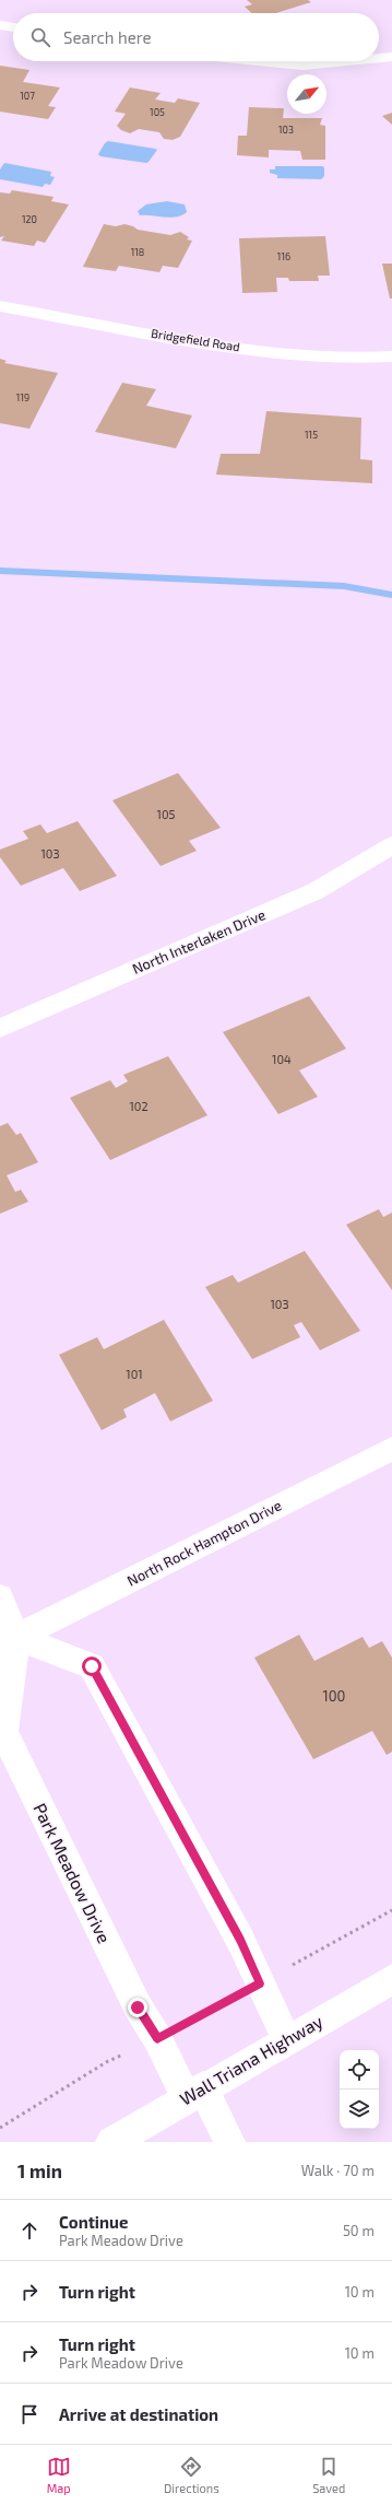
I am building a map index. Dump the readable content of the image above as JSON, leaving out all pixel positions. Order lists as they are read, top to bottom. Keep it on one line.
{"streets":{"street":["Bridgefield Road","North Interlaken Drive","North Rock Hampton Drive","Park Meadow Drive","Wall Triana Highway"]},"crossings":[["North Rock Hampton Drive","Park Meadow Drive"],["Park Meadow Drive","Wall Triana Highway"]],"house_numbers":["107","105","103","120","118","116","119","115","105","103","104","102","103","101","100"],"north":"top right","page":{"search":"Search here","heading":["1 min","Walk · 70 m"],"list":[["Continue","Park Meadow Drive","50 m"],["Turn right","10 m"],["Turn right","Park Meadow Drive","10 m"],"Arrive at destination"],"nav":["Map","Directions","Saved"]}}
